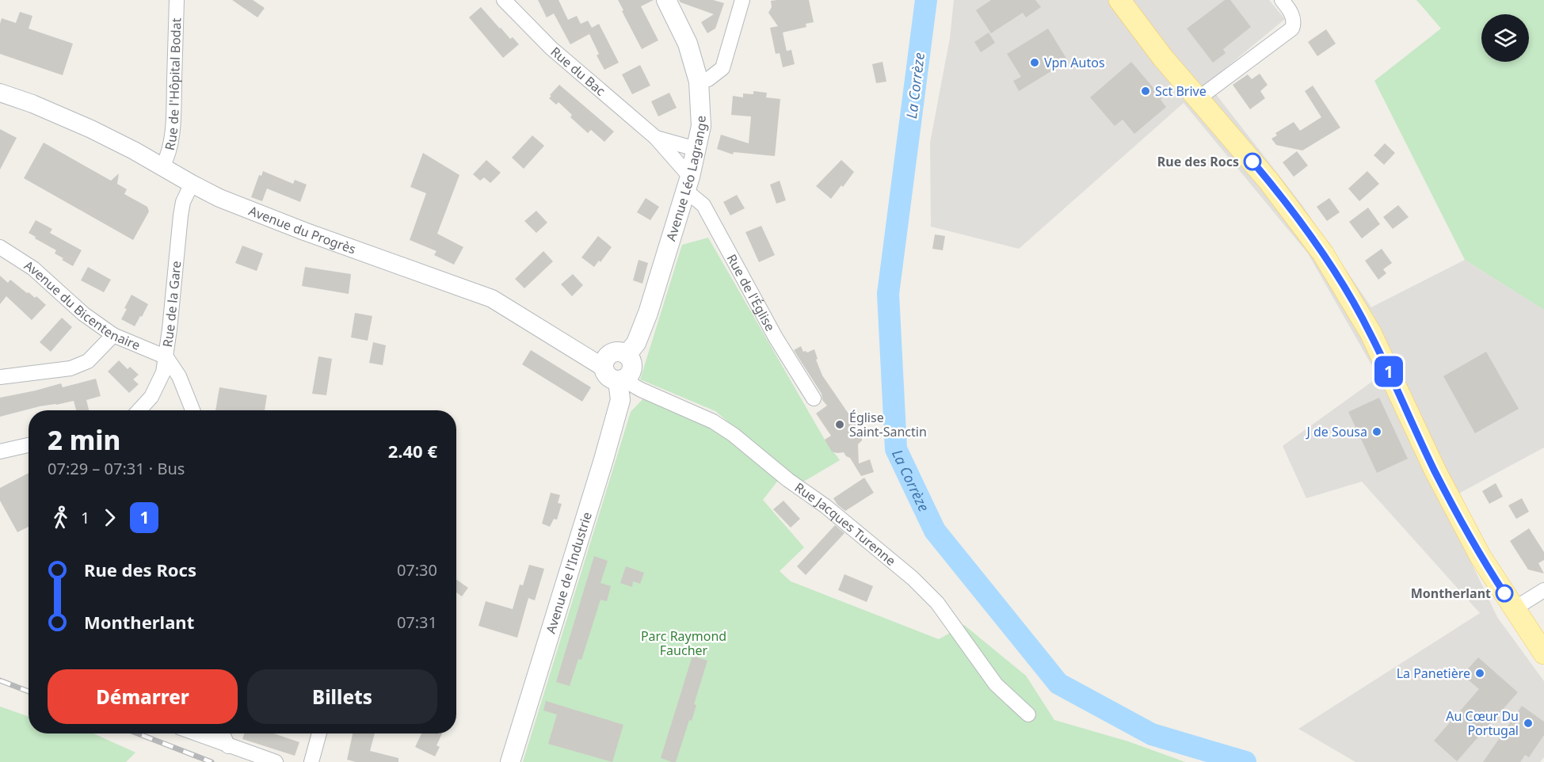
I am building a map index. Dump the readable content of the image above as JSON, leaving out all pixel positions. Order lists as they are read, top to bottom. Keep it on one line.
{"streets":{"main road":["Avenue Léo Lagrange","Avenue de l'Industrie"],"street":["Rue du Bac","Rue de l'Hôpital Bodat","Avenue du Progrès","Rue de l'Église","Avenue du Bicentenaire","Rue de la Gare","Rue Jacques Turenne"]},"crossings":[["Rue du Bac","Avenue Léo Lagrange"],["Rue du Bac","Rue de l'Église"],["Rue de l'Hôpital Bodat","Avenue du Progrès"],["Avenue Léo Lagrange","Avenue du Progrès"],["Avenue Léo Lagrange","Rue de l'Église"],["Avenue Léo Lagrange","Rue Jacques Turenne"],["Avenue Léo Lagrange","Avenue de l'Industrie"],["Avenue du Progrès","Rue de la Gare"],["Avenue du Progrès","Rue Jacques Turenne"],["Avenue du Progrès","Avenue de l'Industrie"],["Avenue du Bicentenaire","Rue de la Gare"],["Rue Jacques Turenne","Avenue de l'Industrie"]],"water":["La Corrèze"],"parks":["Parc Raymond Faucher"],"places":["Vpn Autos","Sct Brive","Rue des Rocs","Église Saint-Sanctin","J de Sousa","Montherlant","La Panetière","Au Cœur Du Portugal"],"lines":["bus line 1"],"page":{"on_map":"1","heading":["2 min","07:29 – 07:31 · Bus","2.40 €"],"legs":["1","1"],"list":[{"name":"Rue des Rocs","value":"07:30"},{"name":"Montherlant","value":"07:31"}],"buttons":["Démarrer","Billets"]}}
